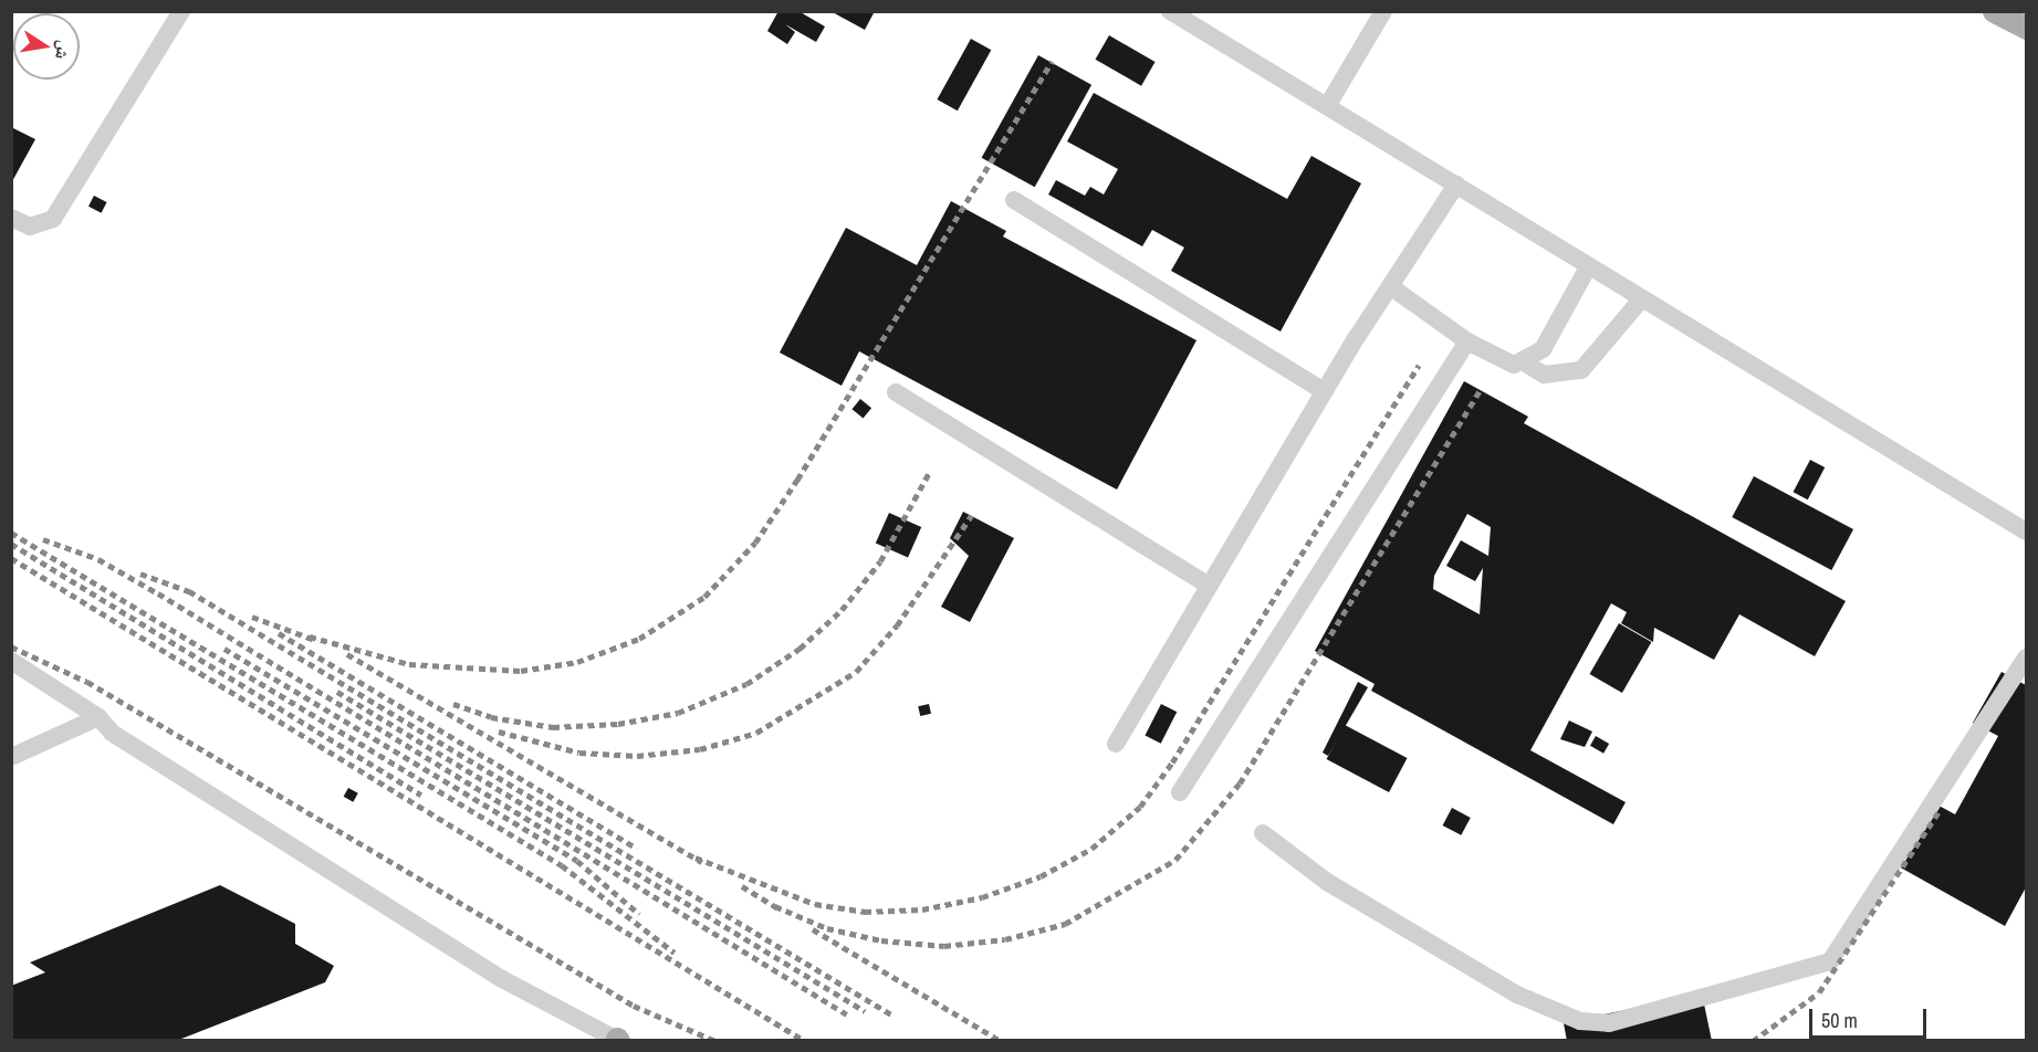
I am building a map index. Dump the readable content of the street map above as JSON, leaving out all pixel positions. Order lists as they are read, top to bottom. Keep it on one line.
{"scale_bar":"50 m","north":"right"}
